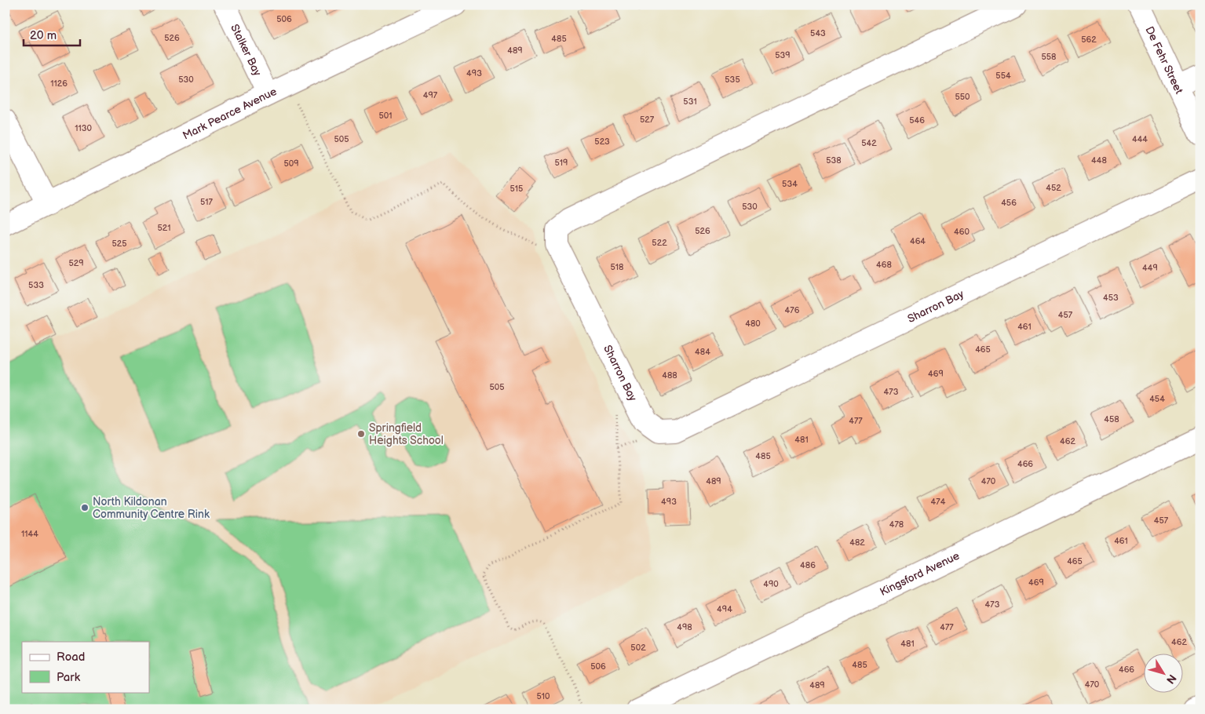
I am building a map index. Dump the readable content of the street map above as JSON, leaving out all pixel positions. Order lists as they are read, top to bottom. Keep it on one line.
{"streets":{"street":["Stalker Bay","De Fehr Street","Mark Pearce Avenue","Sharron Bay","Kingsford Avenue"]},"crossings":[["Stalker Bay","Mark Pearce Avenue"]],"places":["Springfield Heights School","North Kildonan Community Centre Rink"],"house_numbers":["506","543","526","485","562","489","539","558","493","554","530","535","1126","497","550","531","501","527","546","1130","505","444","523","542","538","448","519","509","534","452","515","517","456","530","521","526","460","464","522","525","529","468","518","449","533","453","476","457","480","461","465","484","469","488","505","473","454","458","477","481","462","485","466","489","470","493","474","457","478","1144","461","482","465","486","469","490","473","494","498","477","462","481","502","485","506","466","470","489","510"],"legend":["Road","Park"],"scale_bar":"20 m","north":"bottom right"}
